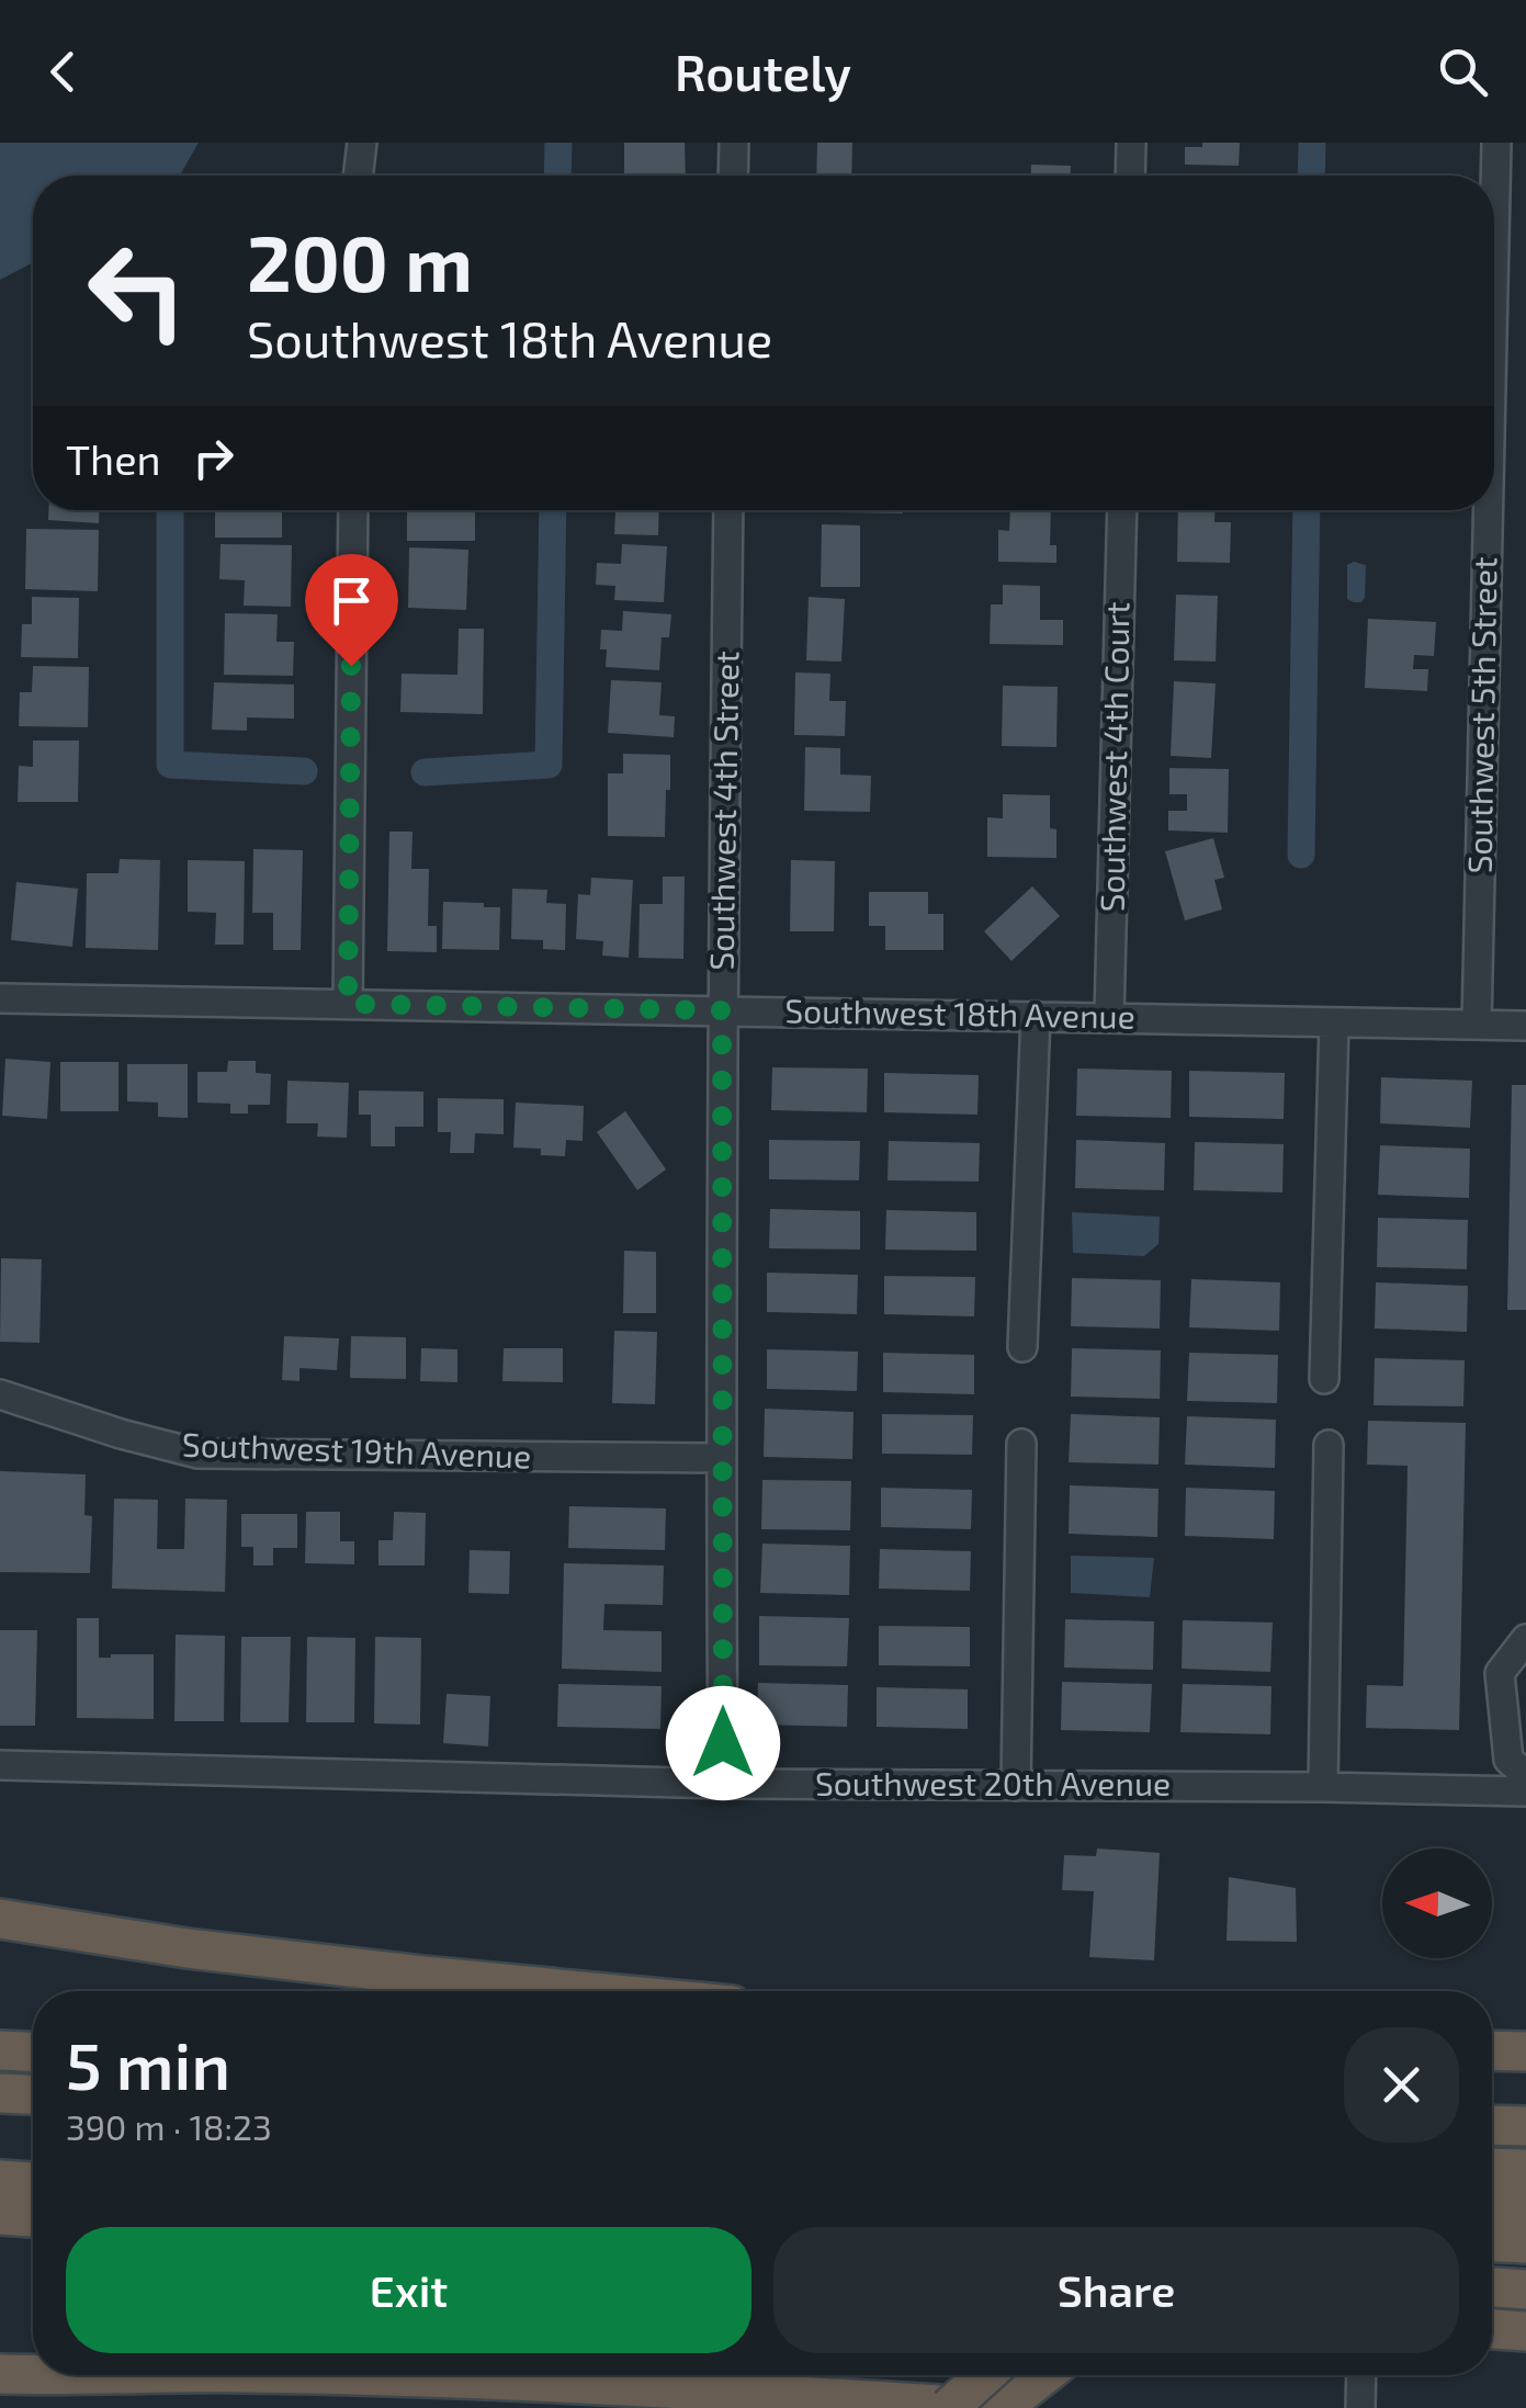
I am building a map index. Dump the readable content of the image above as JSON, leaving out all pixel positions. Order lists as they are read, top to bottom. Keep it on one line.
{"streets":{"street":["Southwest 5th Street","Southwest 4th Court","Southwest 4th Street","Southwest 18th Avenue","Southwest 19th Avenue","Southwest 20th Avenue"]},"crossings":[["Southwest 5th Street","Southwest 18th Avenue"],["Southwest 4th Court","Southwest 18th Avenue"],["Southwest 4th Street","Southwest 18th Avenue"],["Southwest 4th Street","Southwest 19th Avenue"],["Southwest 4th Street","Southwest 20th Avenue"]],"north":"left","page":{"header":"Routely","turn":["200 m","Southwest 18th Avenue"],"then":"Then","heading":["5 min","390 m · 18:23"],"buttons":["Exit","Share"]}}
